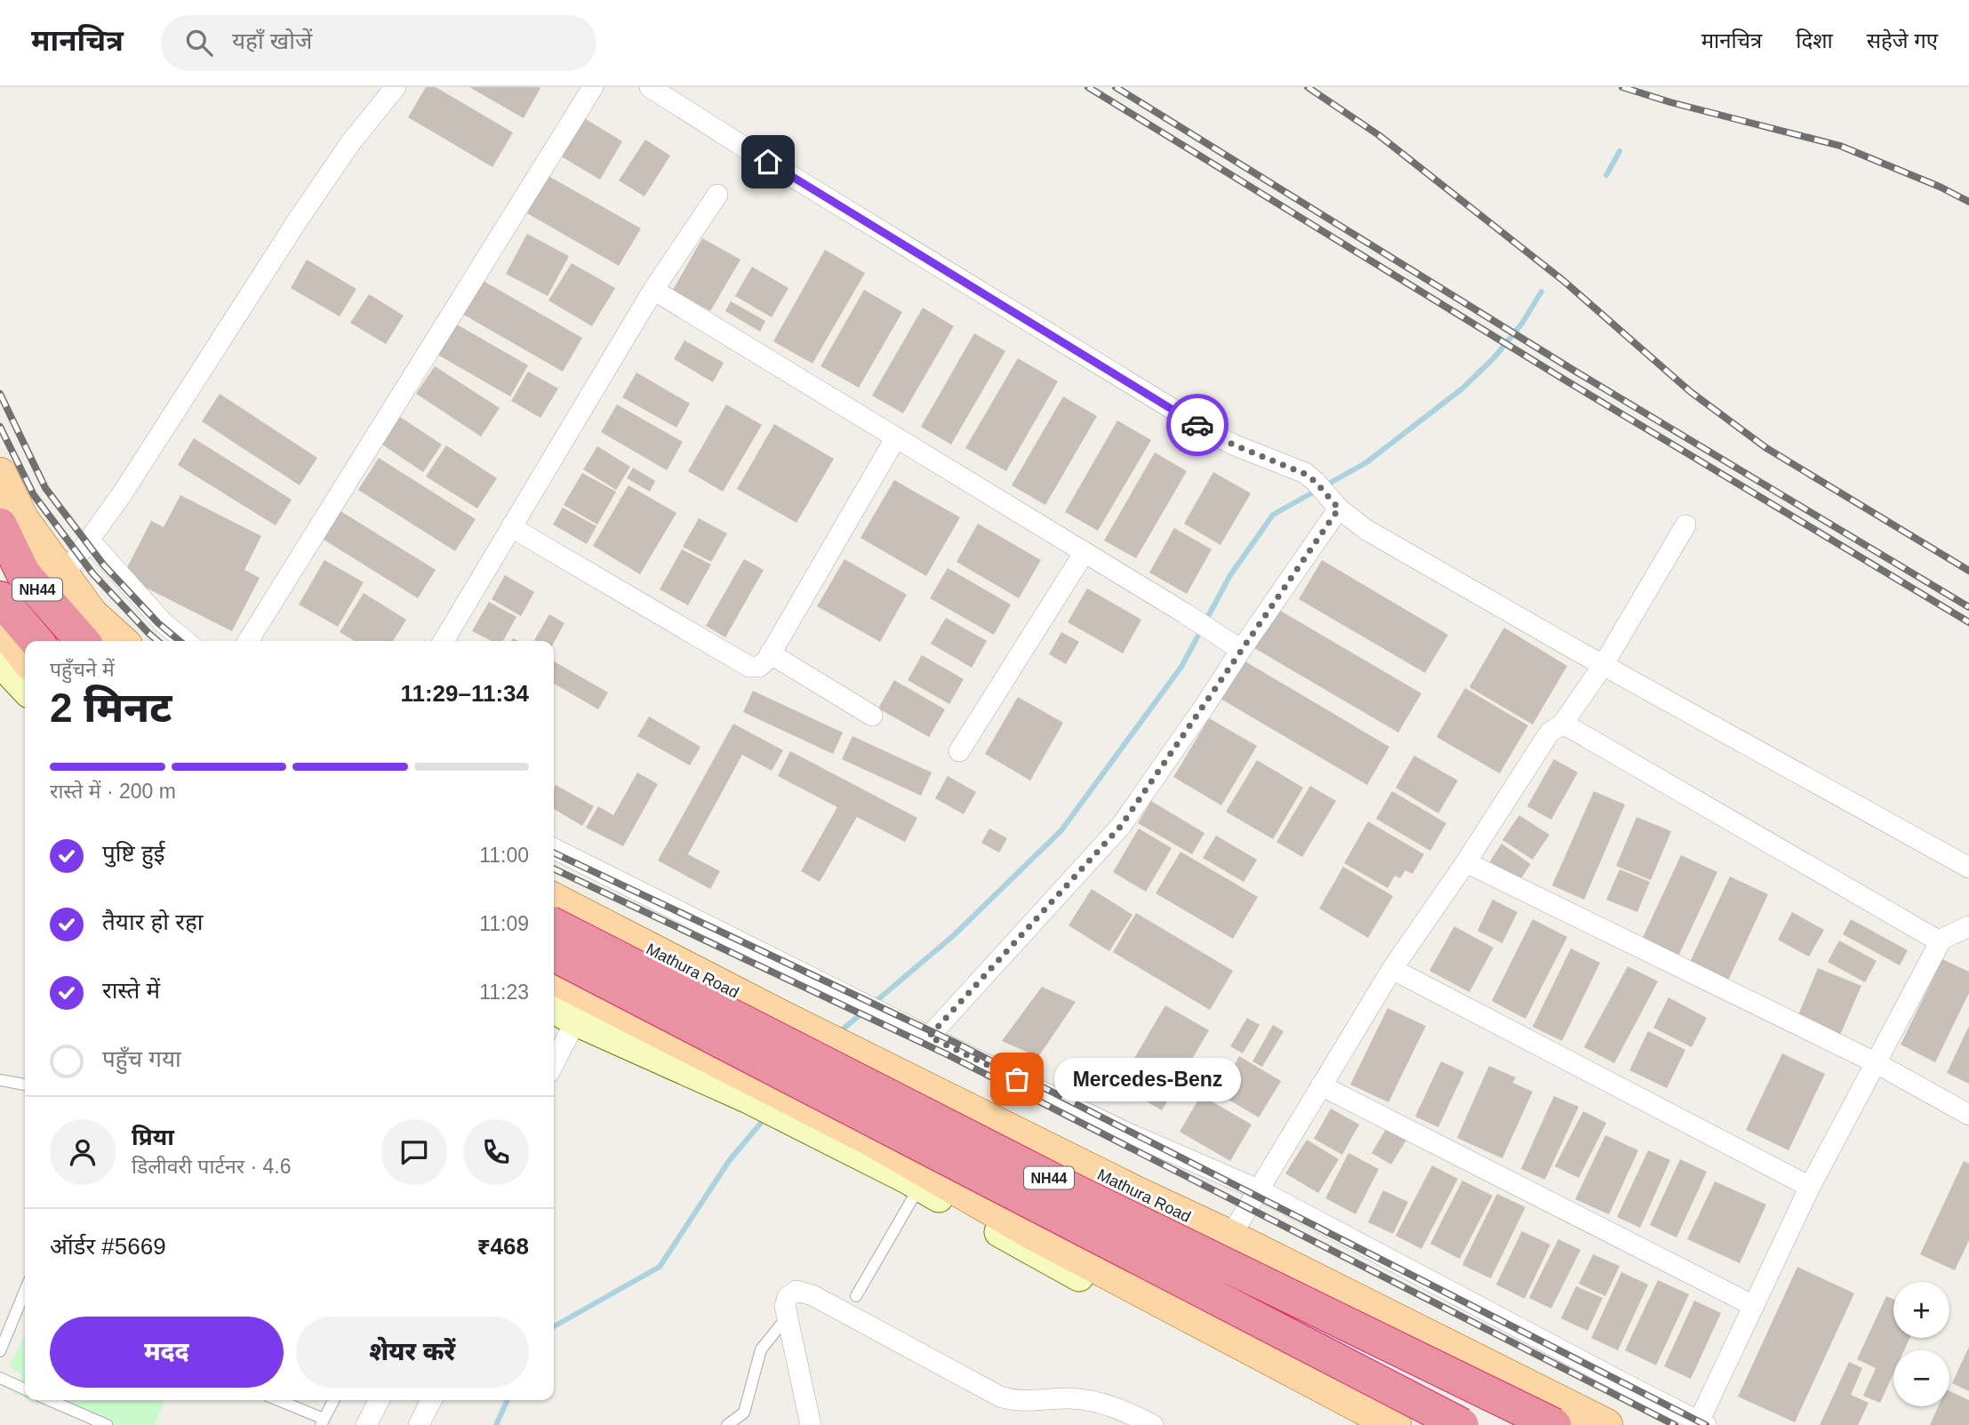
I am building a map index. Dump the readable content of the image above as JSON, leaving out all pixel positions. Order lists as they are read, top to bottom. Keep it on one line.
{"streets":{"highway":["NH44","Mathura Road"]},"places":["Mercedes-Benz"],"page":{"header":"मानचित्र","search":"यहाँ खोजें","nav":["मानचित्र","दिशा","सहेजे गए"],"heading":["2 मिनट","पहुँचने में","11:29–11:34"],"panel":["प्रिया","डिलीवरी पार्टनर · 4.6","ऑर्डर #5669","₹468"],"bar":"रास्ते में · 200 m","list":[["पुष्टि हुई","11:00"],["तैयार हो रहा","11:09"],["रास्ते में","11:23"],"पहुँच गया"],"bubble":"Mercedes-Benz","map_buttons":["+","−"],"buttons":["मदद","शेयर करें"]}}
